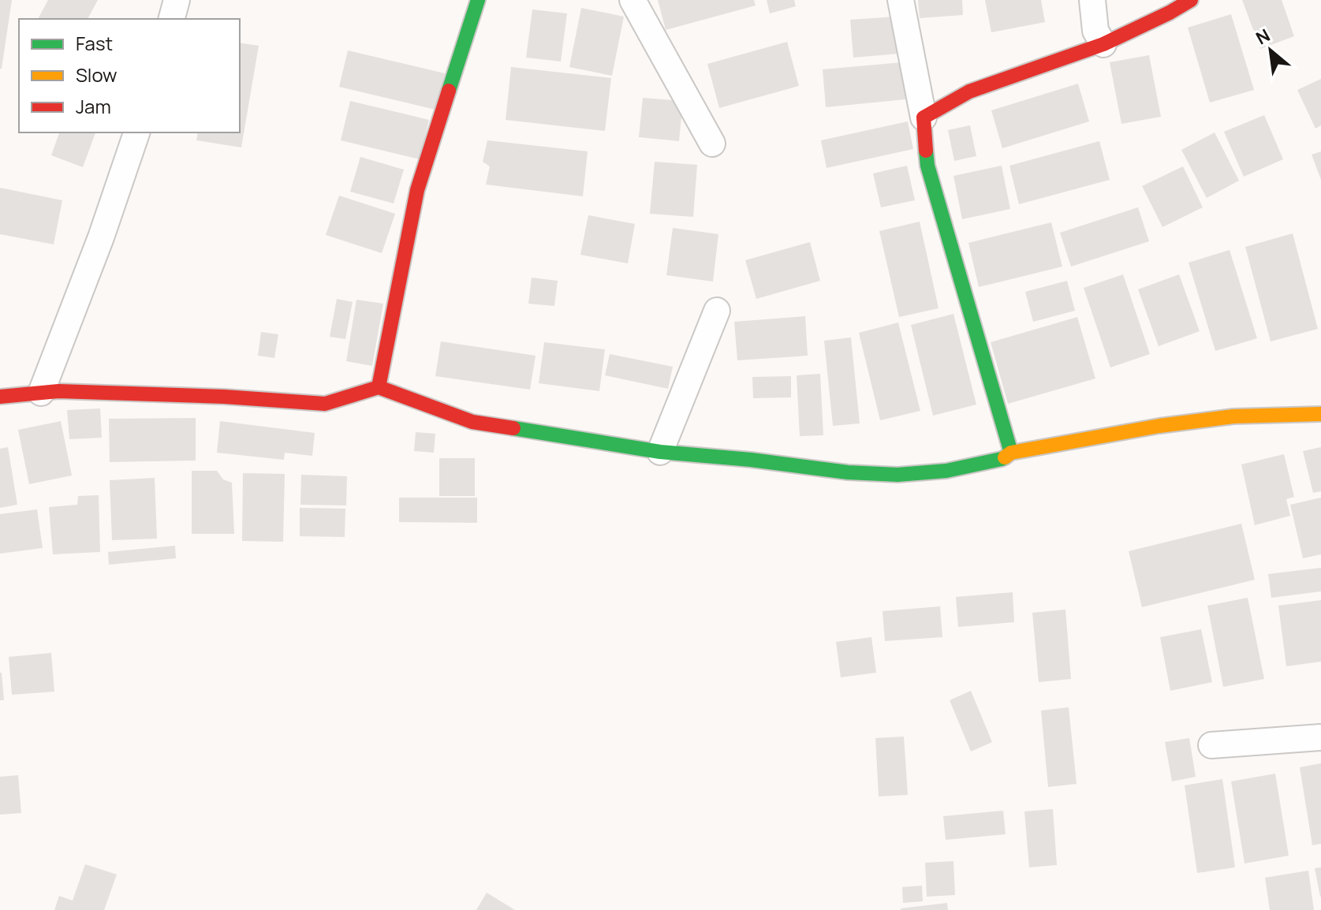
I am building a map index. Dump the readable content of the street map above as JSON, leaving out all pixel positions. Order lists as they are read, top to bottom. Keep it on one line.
{"legend":["Fast","Slow","Jam"],"north":"top left"}
